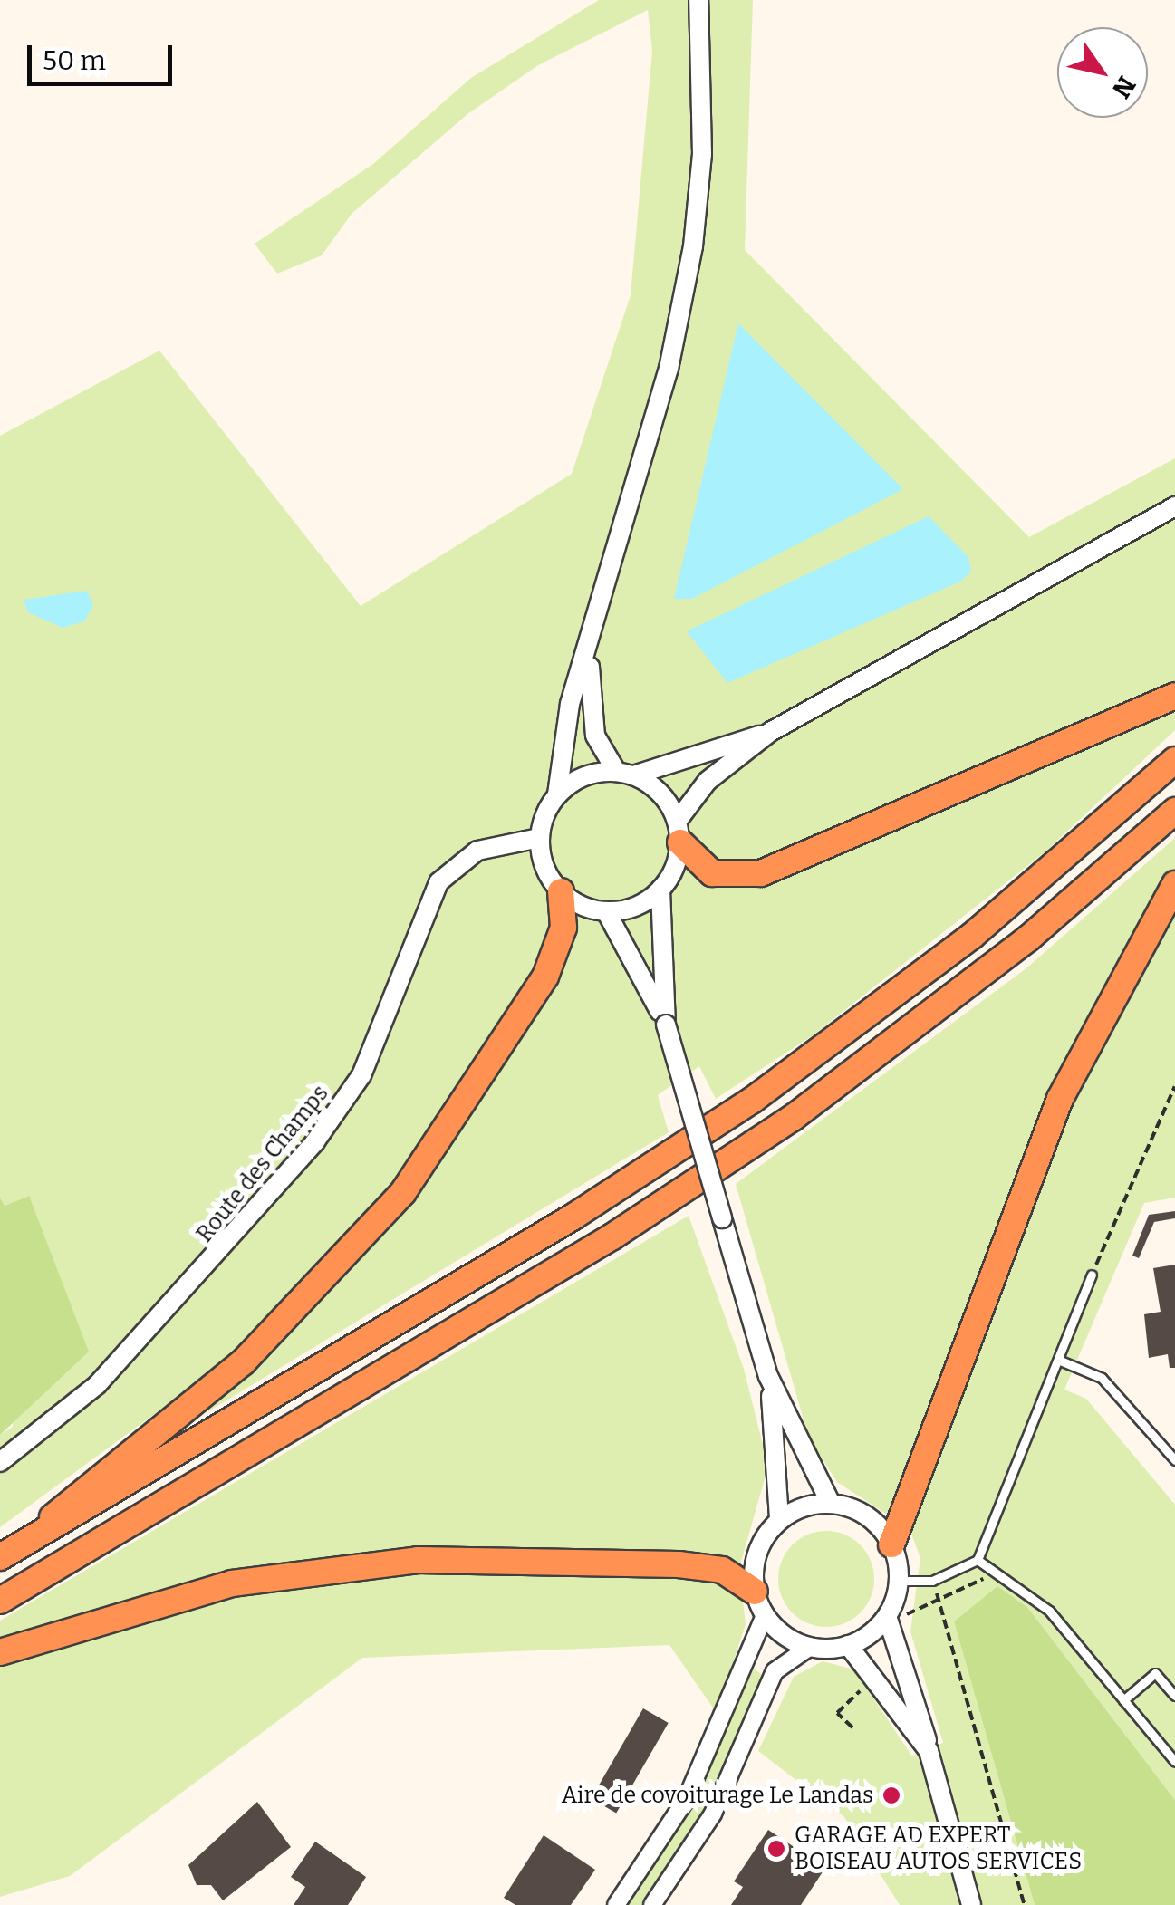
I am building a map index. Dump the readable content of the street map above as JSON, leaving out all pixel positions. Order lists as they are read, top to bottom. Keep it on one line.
{"streets":{"street":["Route des Champs"]},"places":["Aire de covoiturage Le Landas","GARAGE AD EXPERT BOISEAU AUTOS SERVICES"],"scale_bar":"50 m","north":"bottom right"}
